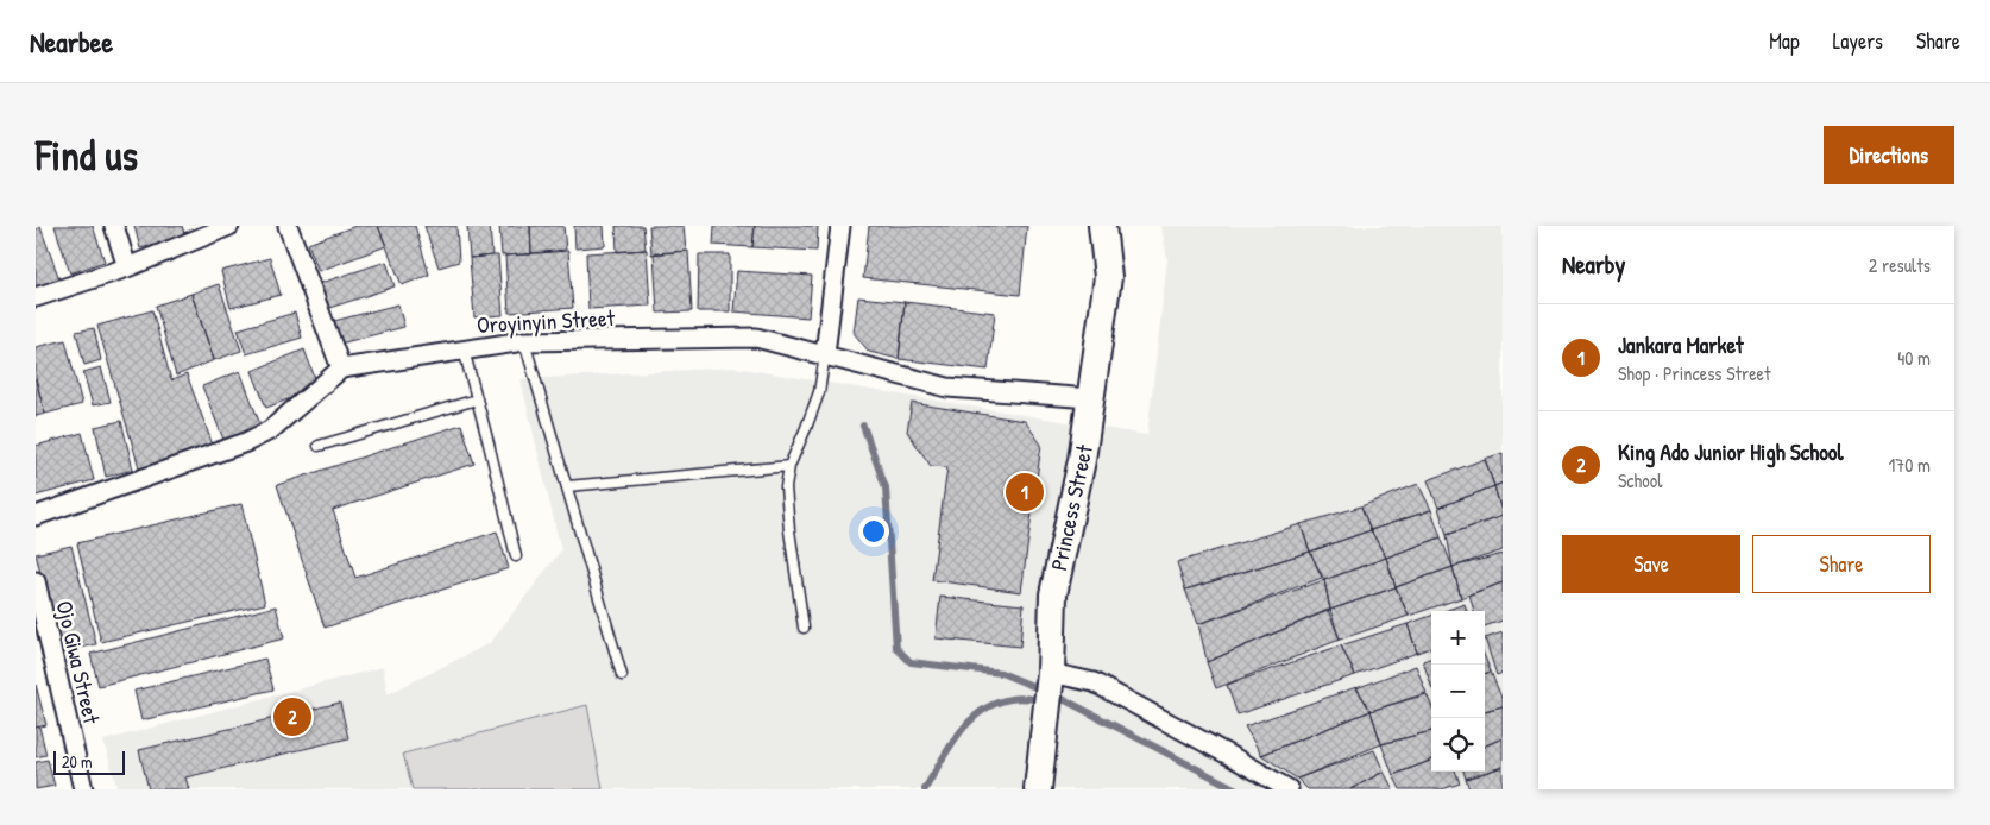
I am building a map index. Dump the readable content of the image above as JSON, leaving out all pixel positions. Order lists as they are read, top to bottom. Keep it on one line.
{"streets":{"street":["Oroyinyin Street","Princess Street","Ojo Giwa Street"]},"crossings":[["Oroyinyin Street","Princess Street"]],"scale_bar":"20 m","page":{"header":"Nearbee","nav":["Map","Layers","Share"],"buttons":["Directions",["Save","Share"]],"title":"Find us","heading":["Nearby","2 results"],"list":[{"mark":"1","name":"Jankara Market","note":"Shop · Princess Street","value":"40 m"},{"mark":"2","name":"King Ado Junior High School","note":"School","value":"170 m"}],"pins":["1","2"],"map_buttons":["+","−"],"scale":"20 m"}}
